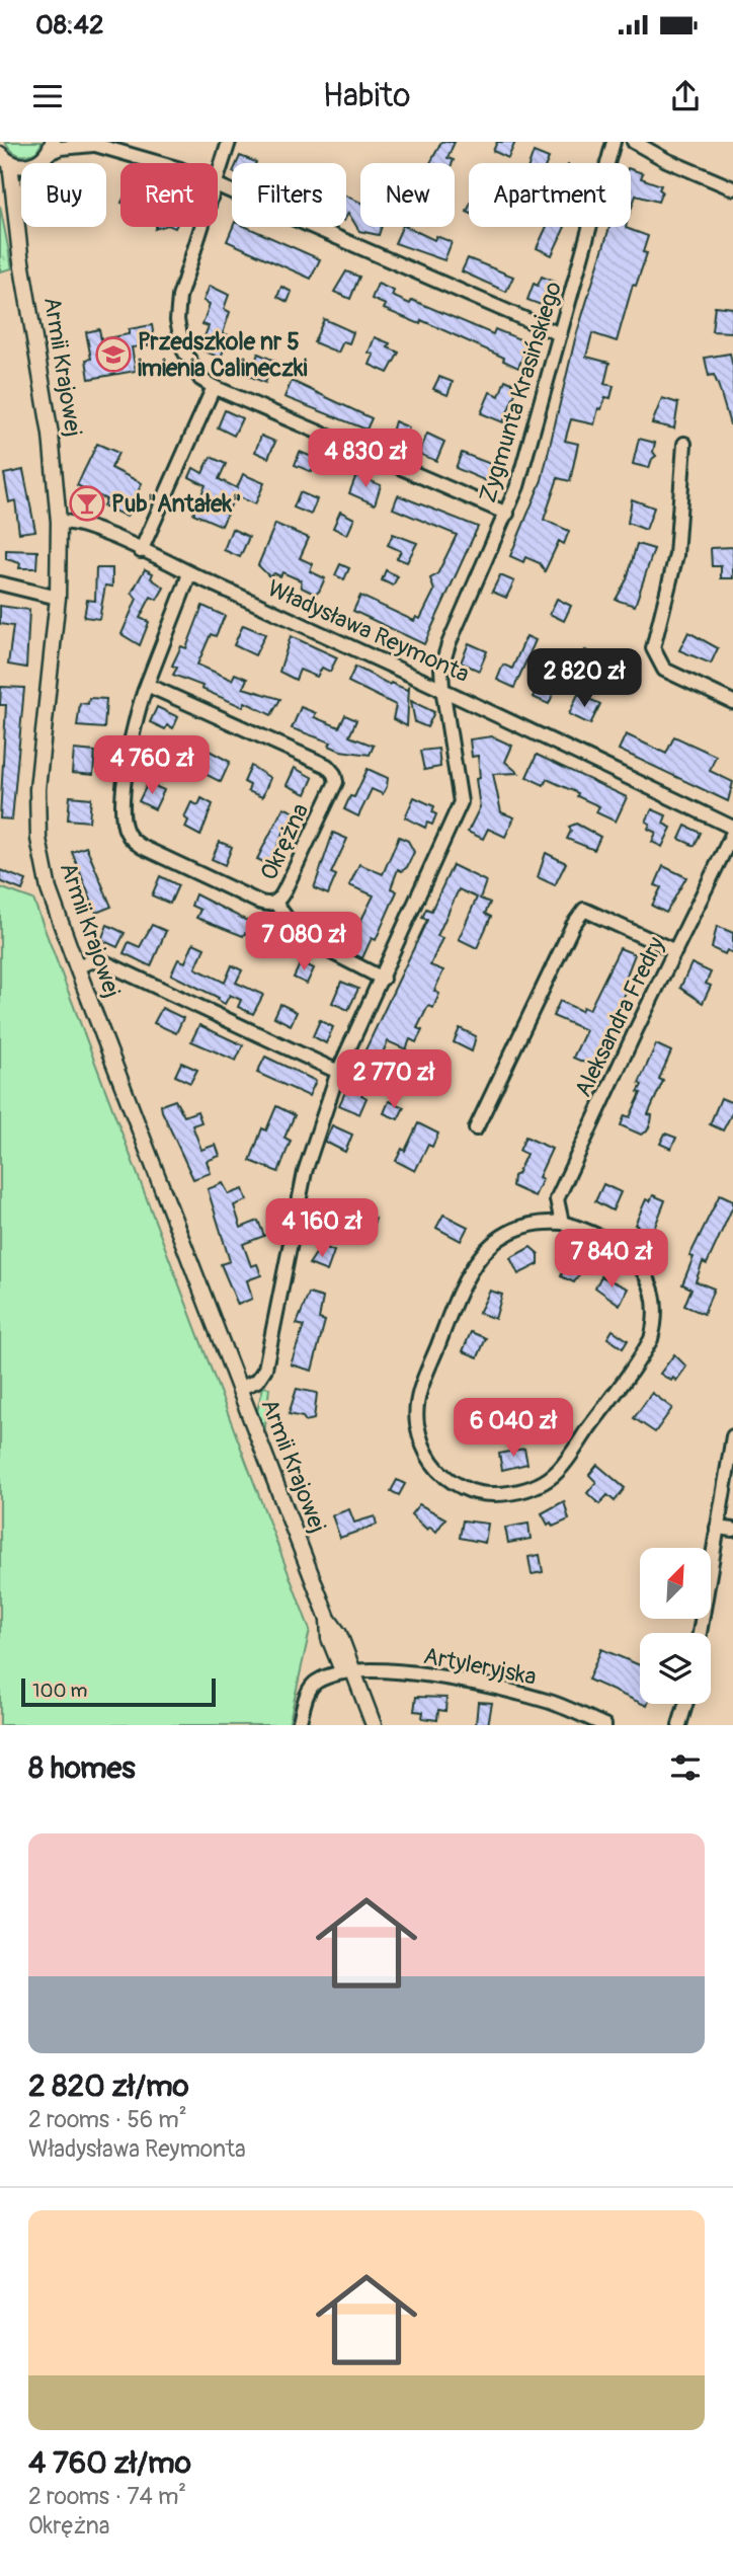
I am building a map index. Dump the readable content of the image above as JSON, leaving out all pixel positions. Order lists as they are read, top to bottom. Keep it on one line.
{"streets":{"street":["Armii Krajowej","Zygmunta Krasińskiego","Władysława Reymonta","Okrężna","Aleksandra Fredry","Artyleryjska"]},"crossings":[["Armii Krajowej","Zygmunta Krasińskiego"],["Armii Krajowej","Władysława Reymonta"],["Armii Krajowej","Artyleryjska"],["Zygmunta Krasińskiego","Władysława Reymonta"],["Władysława Reymonta","Okrężna"]],"places":{"school or university":["Przedszkole nr 5 imienia Calineczki"],"bar":["Pub\"Antałek\""]},"scale_bar":"100 m","north":"top right","page":{"status":"08:42","header":"Habito","chip":["Buy","Rent","Filters","New","Apartment"],"price":["4 830 zł","2 820 zł","4 760 zł","7 080 zł","2 770 zł","4 160 zł","7 840 zł","6 040 zł"],"scale":"100 m","heading":"8 homes","list":[{"name":"2 820 zł/mo","note":"2 rooms · 56 m² · Władysława Reymonta"},{"name":"4 760 zł/mo","note":"2 rooms · 74 m² · Okrężna"}]}}
